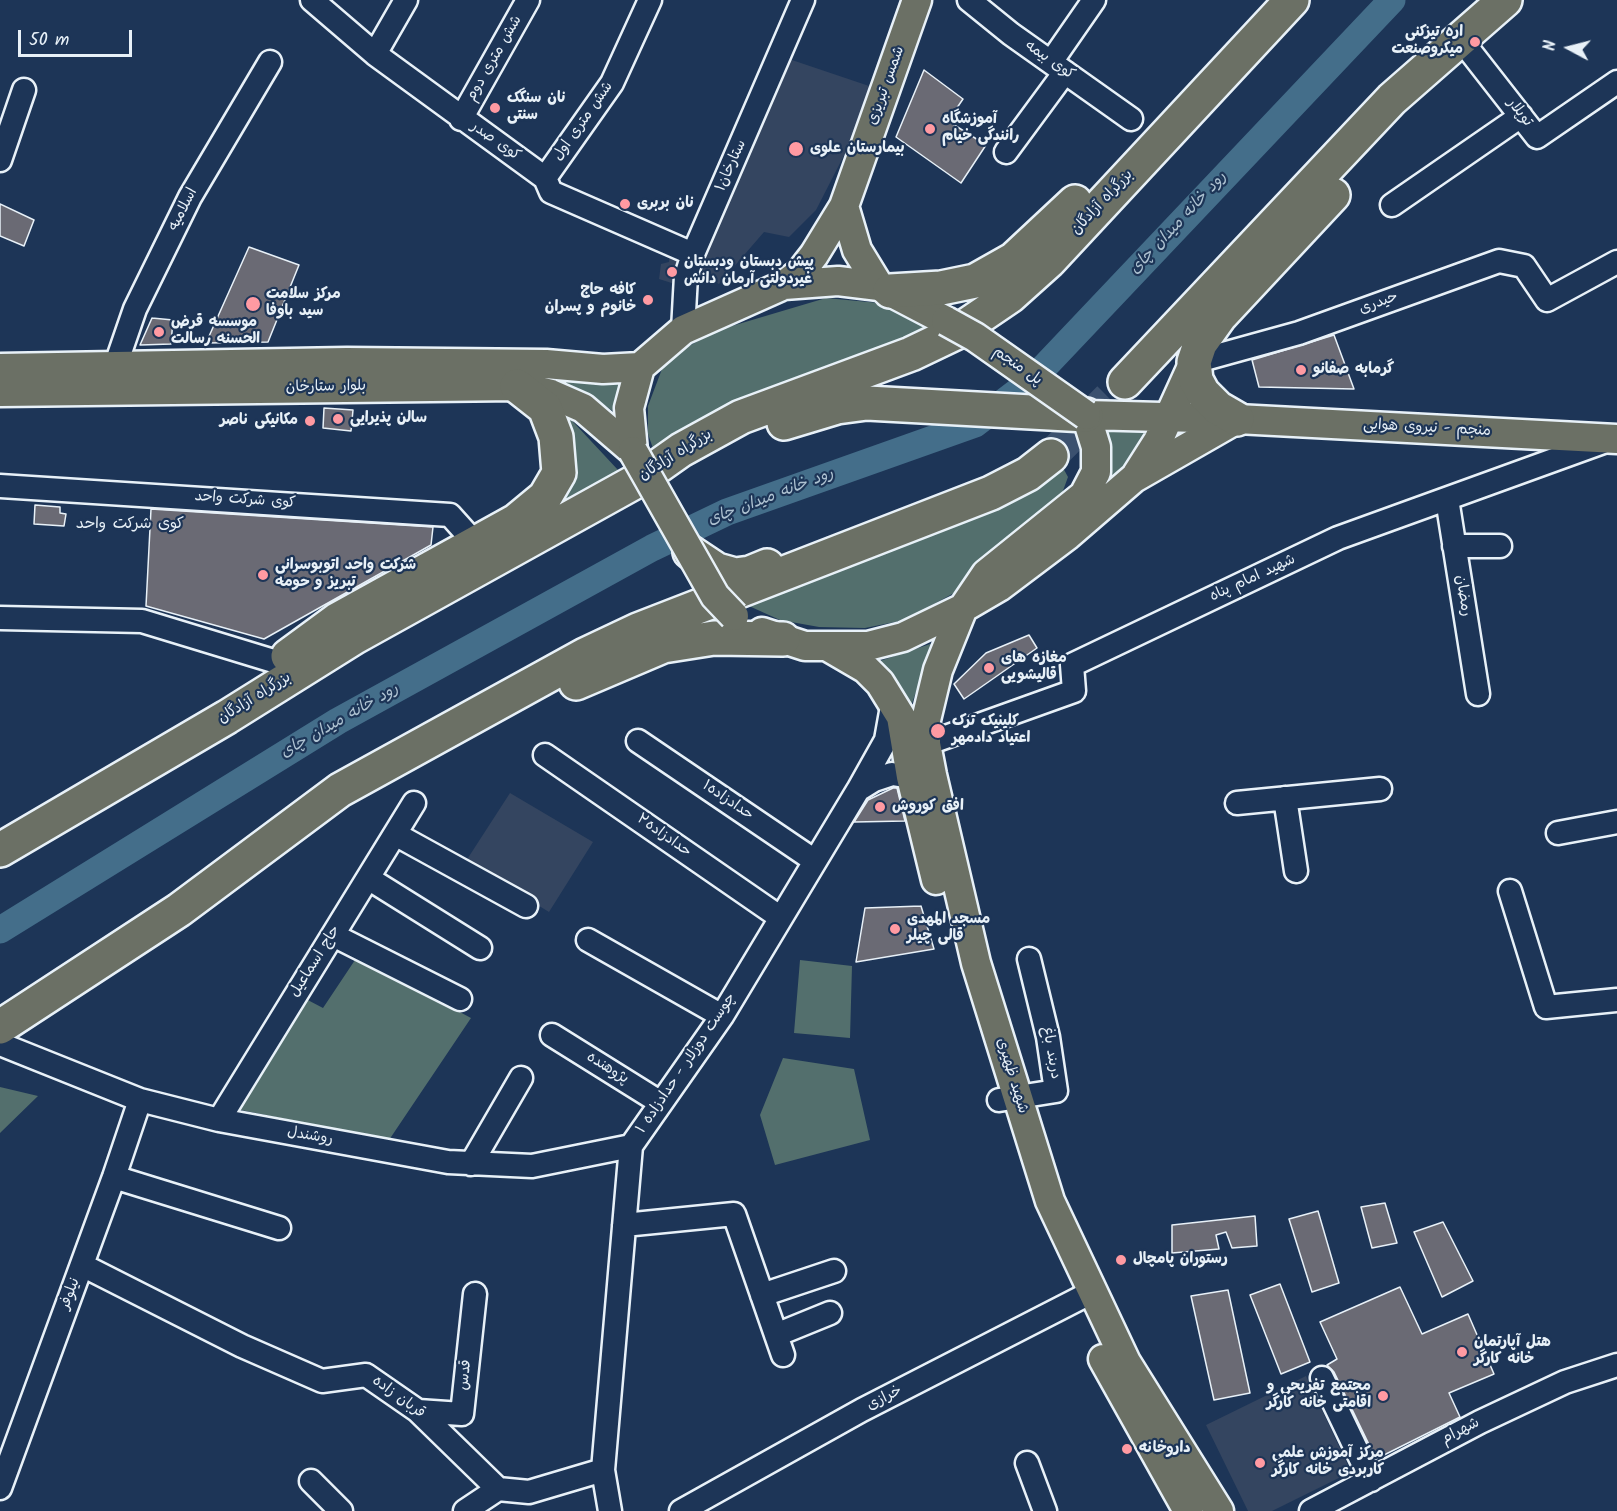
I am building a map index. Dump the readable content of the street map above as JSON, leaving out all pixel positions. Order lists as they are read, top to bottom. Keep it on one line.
{"streets":{"highway":["بزرگراه آزادگان"],"main road":["شمس تبریزی","پل منجم","بلوار ستارخان","منجم - نیروی هوایی","شهید ظهیری"],"street":["شش متری دوم","کوی بیمه","توپلار","شش متری اول","کوی صدر","ستارخان۱","اسلامیه","حیدری","کوی شرکت واحد","شهید امام پناه","رمضان","حدادزاده۱","حدادزاده۲","حاج اسماعیل","دربند باغ","چوست دوزلار - حدادزاده ۱","پژوهنده","روشندل","نیلوفر","قدس","قربان زاده","خرازی","شهرام"]},"crossings":[["شش متری دوم","کوی صدر"],["شش متری اول","کوی صدر"],["کوی صدر","ستارخان۱"],["بزرگراه آزادگان","بلوار ستارخان"],["اسلامیه","بلوار ستارخان"],["پل منجم","منجم - نیروی هوایی"],["پل منجم","شهید ظهیری"],["منجم - نیروی هوایی","شهید امام پناه"],["منجم - نیروی هوایی","شهید ظهیری"],["شهید امام پناه","رمضان"],["شهید امام پناه","شهید ظهیری"],["حدادزاده۱","چوست دوزلار - حدادزاده ۱"],["حدادزاده۲","چوست دوزلار - حدادزاده ۱"],["حاج اسماعیل","روشندل"],["دربند باغ","شهید ظهیری"],["چوست دوزلار - حدادزاده ۱","پژوهنده"],["چوست دوزلار - حدادزاده ۱","شهید ظهیری"],["چوست دوزلار - حدادزاده ۱","روشندل"],["شهید ظهیری","خرازی"],["روشندل","نیلوفر"],["نیلوفر","قربان زاده"],["قدس","قربان زاده"]],"districts":["کوی شرکت واحد"],"water":["رود خانه میدان چای"],"places":["اره تیزکنی میکروصنعت","نان سنگک سنتی","آموزشگاه رانندگی خیام","بیمارستان علوی","نان بربری","پیش دبستان ودبستان غیردولتی آرمان دانش","کافه حاج‌ خانوم‌ و پسران","مرکز سلامت سید باوفا","موسسه قرض الحسنه رسالت","گرمابه صفانو","سالن پذیرایی","مکانیکی ناصر","شرکت واحد اتوبوسرانی تبریز و حومه","مغازه های قالیشویی","کلینیک ترک اعتیاد دادمهر","افق کوروش","مسجد المهدی قالی چیلر","رستوران پامچال","هتل آپارتمان خانه کارگر","مجتمع تفریحی و اقامتی خانه کارگر","داروخانه","مرکز آموزش علمی کاربردی خانه کارگر"],"scale_bar":"50 m","north":"left"}
